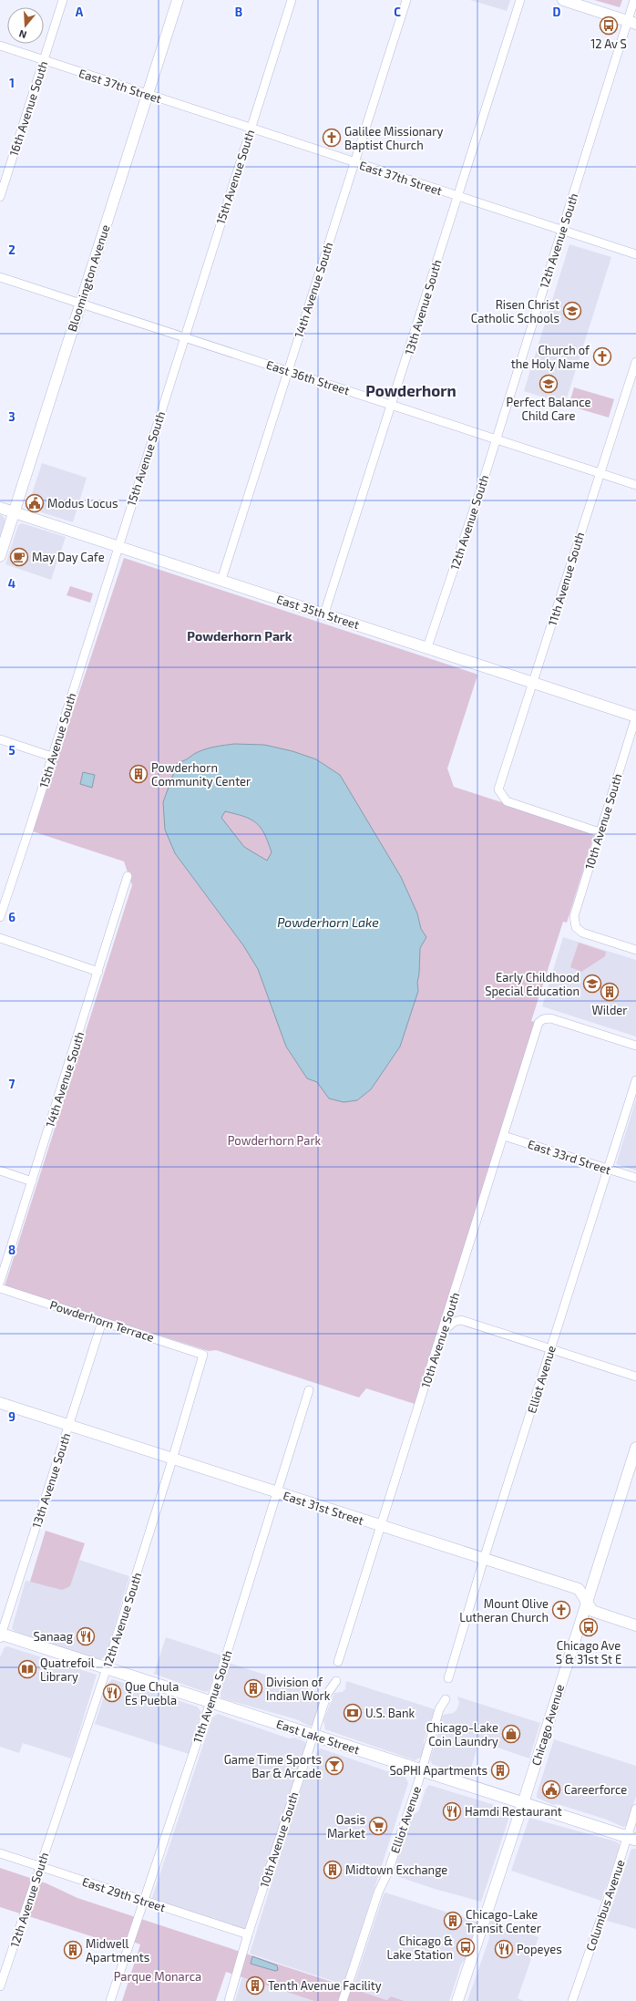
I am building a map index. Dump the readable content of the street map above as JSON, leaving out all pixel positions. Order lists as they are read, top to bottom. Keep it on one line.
{"streets":{"main road":["East Lake Street"],"street":["East 37th Street","16th Avenue South","15th Avenue South","12th Avenue South","Bloomington Avenue","14th Avenue South","13th Avenue South","East 36th Street","11th Avenue South","East 35th Street","10th Avenue South","East 33rd Street","Powderhorn Terrace","Elliot Avenue","East 31st Street","Chicago Avenue","East 29th Street","Columbus Avenue"]},"crossings":[["East 37th Street","16th Avenue South"],["East 37th Street","15th Avenue South"],["East 37th Street","12th Avenue South"],["East 37th Street","Bloomington Avenue"],["East 37th Street","14th Avenue South"],["East 37th Street","13th Avenue South"],["15th Avenue South","East 36th Street"],["15th Avenue South","East 35th Street"],["12th Avenue South","East 36th Street"],["12th Avenue South","East 35th Street"],["12th Avenue South","Powderhorn Terrace"],["12th Avenue South","East 31st Street"],["12th Avenue South","East Lake Street"],["12th Avenue South","East 29th Street"],["Bloomington Avenue","East 36th Street"],["Bloomington Avenue","East 35th Street"],["14th Avenue South","East 36th Street"],["14th Avenue South","East 35th Street"],["13th Avenue South","East 36th Street"],["13th Avenue South","East 35th Street"],["13th Avenue South","Powderhorn Terrace"],["13th Avenue South","East 31st Street"],["13th Avenue South","East Lake Street"],["East 36th Street","11th Avenue South"],["11th Avenue South","East 35th Street"],["11th Avenue South","10th Avenue South"],["11th Avenue South","East 31st Street"],["11th Avenue South","East Lake Street"],["11th Avenue South","East 29th Street"],["East 35th Street","10th Avenue South"],["10th Avenue South","East 33rd Street"],["10th Avenue South","East 31st Street"],["10th Avenue South","East Lake Street"],["10th Avenue South","East 29th Street"],["East 33rd Street","Elliot Avenue"],["Elliot Avenue","East 31st Street"],["Elliot Avenue","East Lake Street"],["East 31st Street","Chicago Avenue"],["Chicago Avenue","East Lake Street"],["East Lake Street","Columbus Avenue"]],"districts":["Powderhorn","Powderhorn Park"],"water":["Powderhorn Lake"],"parks":["Powderhorn Park","Parque Monarca"],"places":{"bus stop":["12 Av S","Chicago Ave S & 31st St E","Chicago & Lake Station"],"church":["Galilee Missionary Baptist Church","Church of the Holy Name","Mount Olive Lutheran Church"],"school or university":["Risen Christ Catholic Schools","Perfect Balance Child Care","Early Childhood Special Education"],"public building":["Modus Locus","Careerforce"],"cafe":["May Day Cafe"],"building":["Powderhorn Community Center","Wilder","Division of Indian Work","SoPHI Apartments","Midtown Exchange","Chicago-Lake Transit Center","Midwell Apartments","Tenth Avenue Facility"],"restaurant":["Sanaag","Que Chula Es Puebla","Hamdi Restaurant","Popeyes"],"library":["Quatrefoil Library"],"bank":["U.S. Bank"],"shop":["Chicago-Lake Coin Laundry"],"bar":["Game Time Sports Bar & Arcade"],"supermarket":["Oasis Market"]},"north":"bottom","grid":{"columns":["A","B","C","D"],"rows":["1","2","3","4","5","6","7","8","9"]}}
